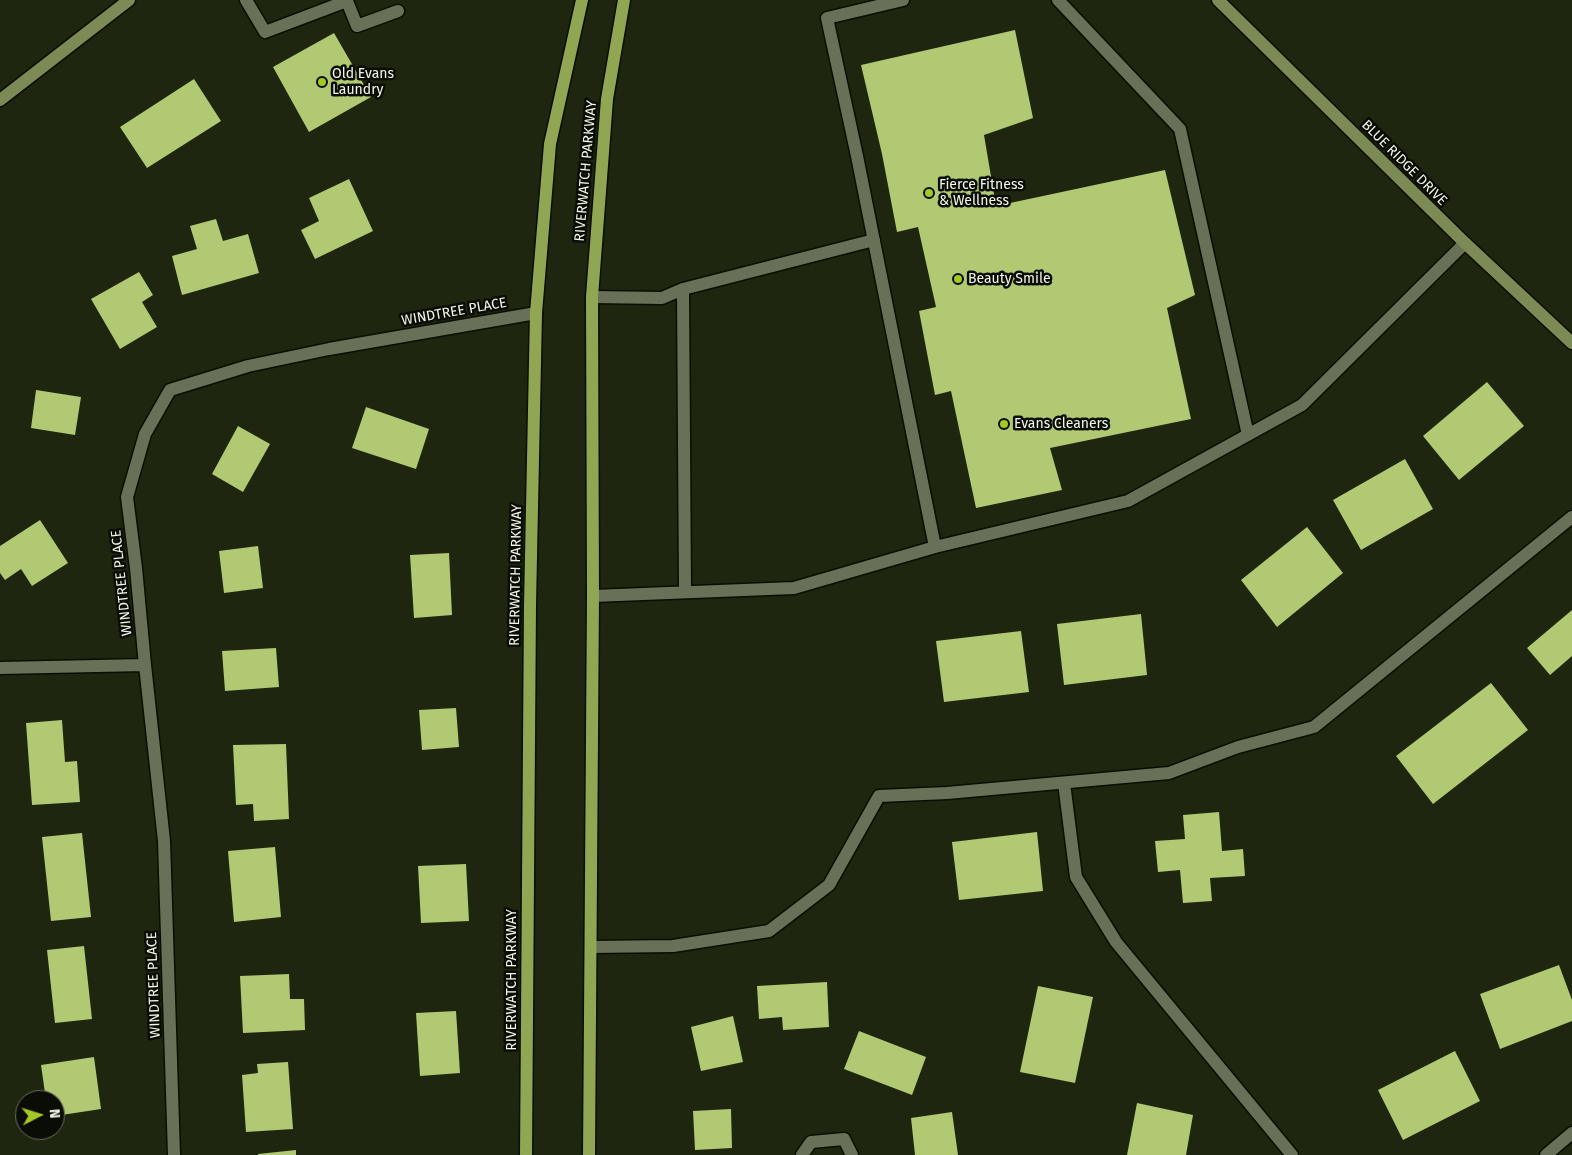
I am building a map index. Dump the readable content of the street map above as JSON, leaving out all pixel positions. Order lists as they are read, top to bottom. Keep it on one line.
{"streets":{"main road":["RIVERWATCH PARKWAY"],"street":["BLUE RIDGE DRIVE","WINDTREE PLACE"]},"crossings":[["RIVERWATCH PARKWAY","WINDTREE PLACE"]],"places":["Old Evans Laundry","Fierce Fitness & Wellness","Beauty Smile","Evans Cleaners"],"north":"right"}
